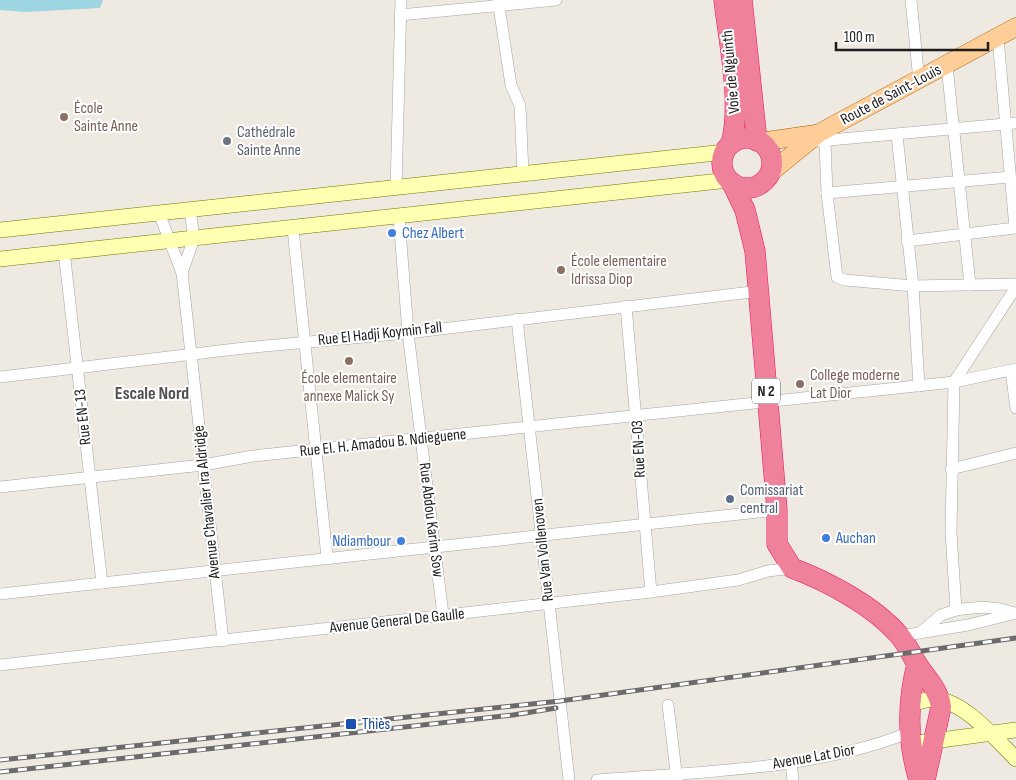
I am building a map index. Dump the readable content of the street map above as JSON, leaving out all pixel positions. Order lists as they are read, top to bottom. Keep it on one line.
{"streets":{"highway":["Voie de Nguinth","N 2"],"main road":["Route de Saint-Louis"],"street":["Rue El Hadji Koymin Fall","Rue EN-13","Rue El. H. Amadou B. Ndieguene","Rue EN-03","Avenue Chavalier Ira Aldridge","Rue Abdou Karim Sow","Rue Van Vollenoven","Avenue General De Gaulle","Avenue Lat Dior"]},"crossings":[["Voie de Nguinth","N 2"],["Rue El Hadji Koymin Fall","N 2"],["Rue El Hadji Koymin Fall","Rue EN-13"],["Rue El Hadji Koymin Fall","Rue EN-03"],["Rue El Hadji Koymin Fall","Avenue Chavalier Ira Aldridge"],["Rue El Hadji Koymin Fall","Rue Abdou Karim Sow"],["Rue El Hadji Koymin Fall","Rue Van Vollenoven"],["N 2","Rue El. H. Amadou B. Ndieguene"],["Rue EN-13","Rue El. H. Amadou B. Ndieguene"],["Rue El. H. Amadou B. Ndieguene","Rue EN-03"],["Rue El. H. Amadou B. Ndieguene","Avenue Chavalier Ira Aldridge"],["Rue El. H. Amadou B. Ndieguene","Rue Abdou Karim Sow"],["Rue El. H. Amadou B. Ndieguene","Rue Van Vollenoven"],["Rue EN-03","Avenue General De Gaulle"],["Avenue Chavalier Ira Aldridge","Avenue General De Gaulle"],["Rue Abdou Karim Sow","Avenue General De Gaulle"],["Rue Van Vollenoven","Avenue General De Gaulle"]],"districts":["Escale Nord"],"places":{"other":["École Sainte Anne","Cathédrale Sainte Anne","Chez Albert","École elementaire Idrissa Diop","École elementaire annexe Malick Sy","College moderne Lat Dior","Comissariat central","Auchan","Ndiambour"],"transit":["Thiès"]},"scale_bar":"100 m"}
